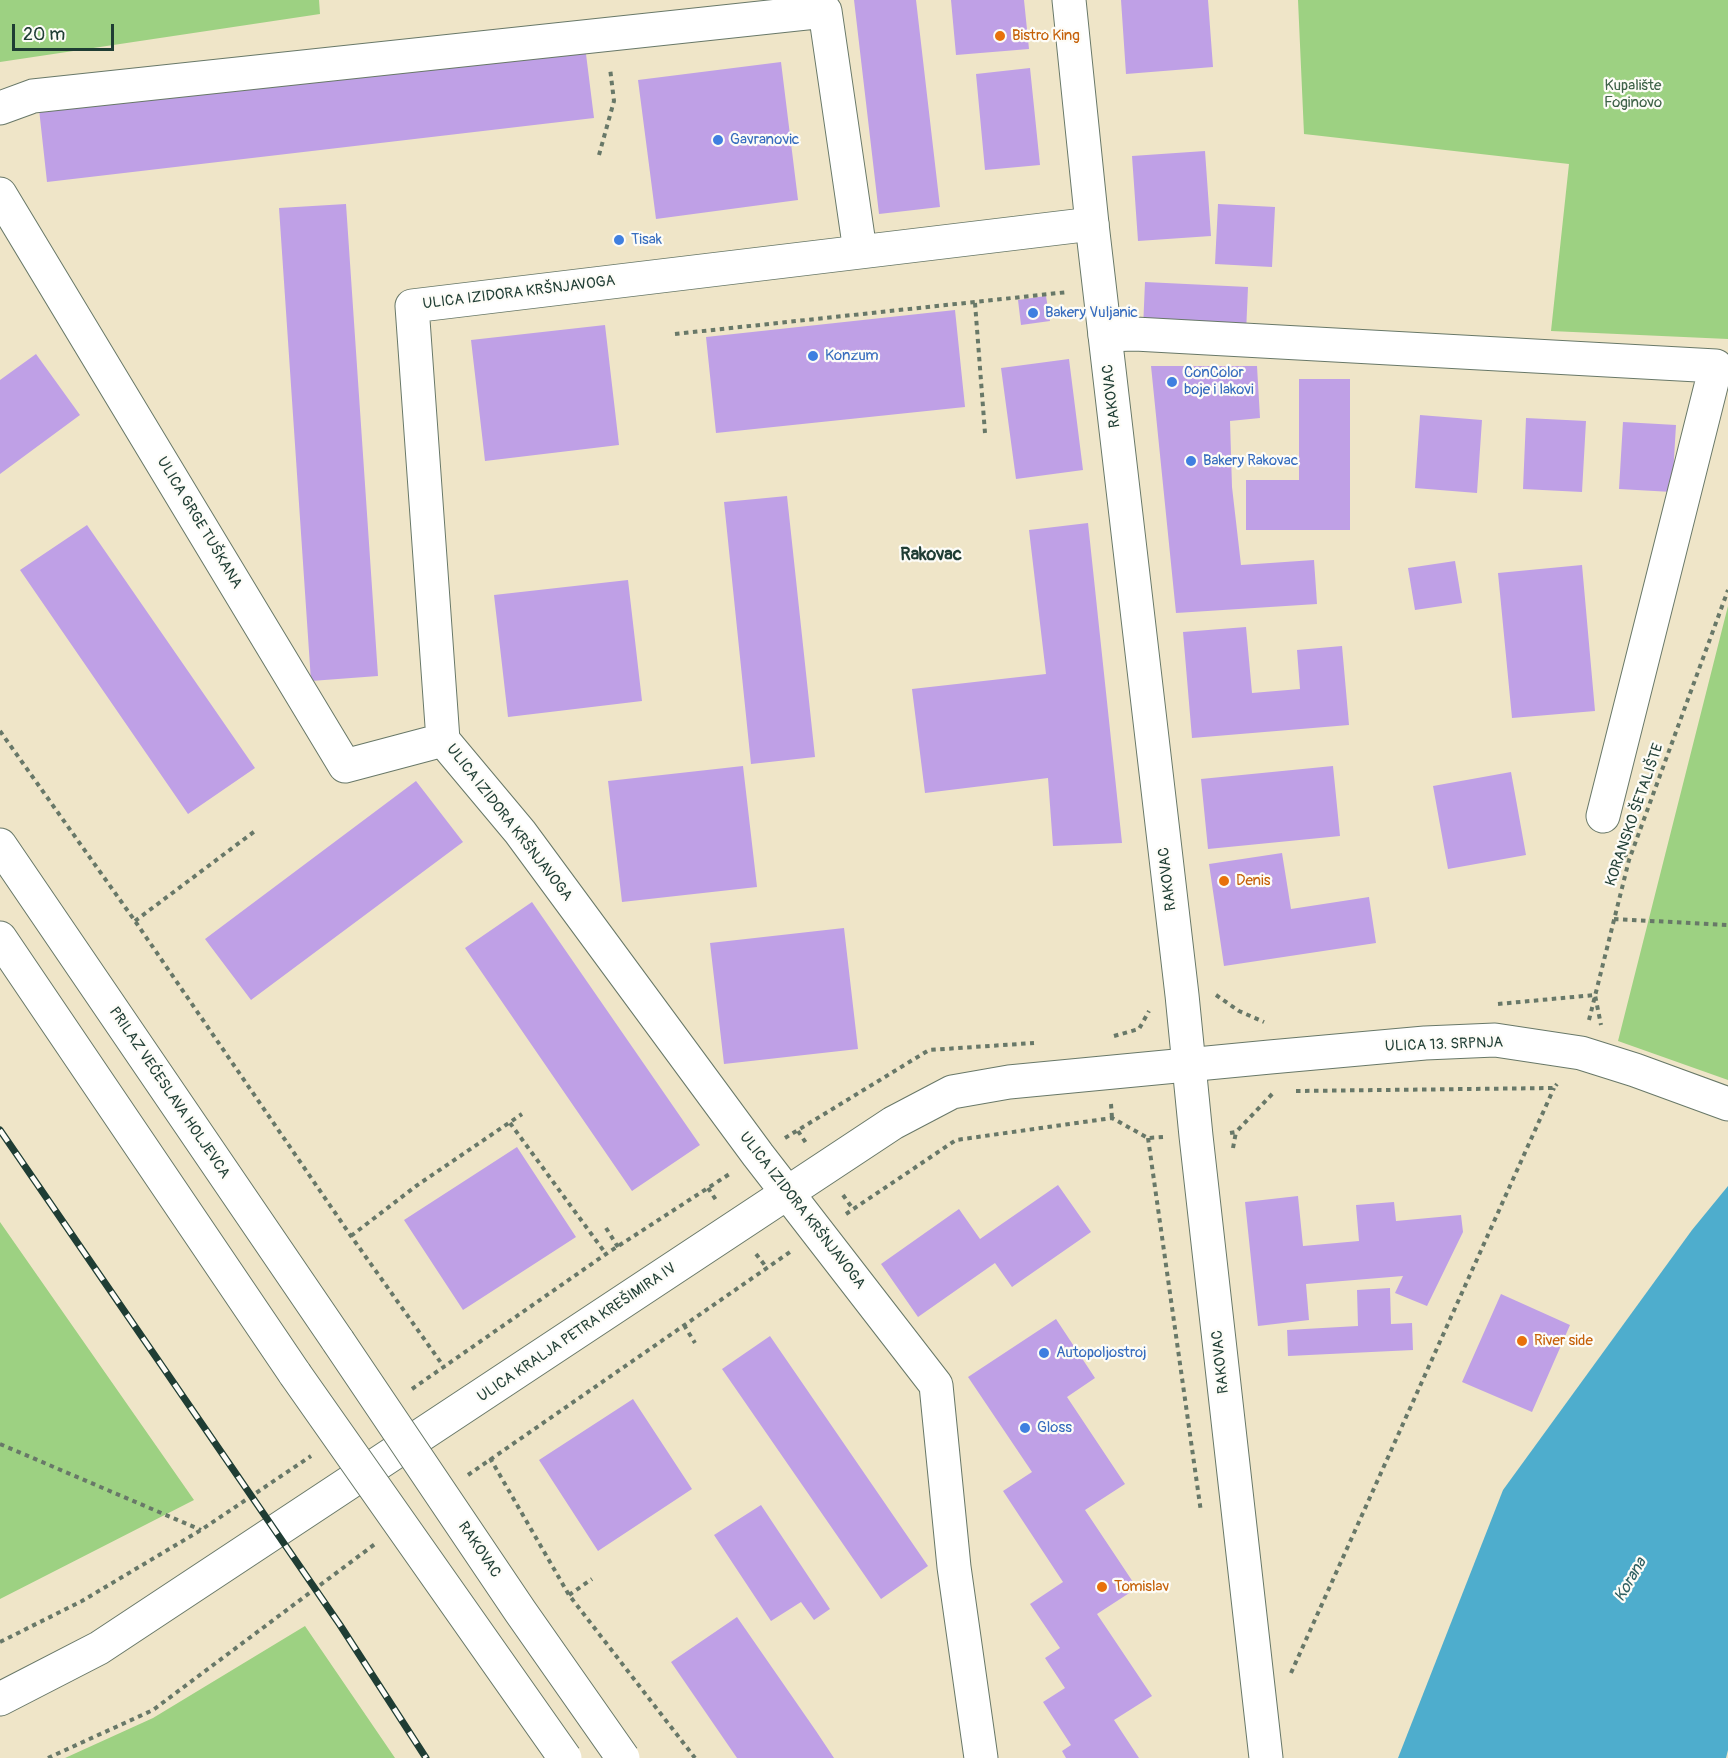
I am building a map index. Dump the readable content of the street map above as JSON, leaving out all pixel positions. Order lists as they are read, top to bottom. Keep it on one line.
{"streets":{"main road":["ULICA IZIDORA KRŠNJAVOGA","RAKOVAC","ULICA GRGE TUŠKANA","ULICA 13. SRPNJA","PRILAZ VEĆESLAVA HOLJEVCA","ULICA KRALJA PETRA KREŠIMIRA IV"],"path":["KORANSKO ŠETALIŠTE"]},"crossings":[["ULICA IZIDORA KRŠNJAVOGA","RAKOVAC"],["ULICA IZIDORA KRŠNJAVOGA","ULICA GRGE TUŠKANA"],["ULICA IZIDORA KRŠNJAVOGA","ULICA KRALJA PETRA KREŠIMIRA IV"],["RAKOVAC","ULICA 13. SRPNJA"],["RAKOVAC","PRILAZ VEĆESLAVA HOLJEVCA"],["RAKOVAC","ULICA KRALJA PETRA KREŠIMIRA IV"],["KORANSKO ŠETALIŠTE","ULICA 13. SRPNJA"],["ULICA 13. SRPNJA","ULICA KRALJA PETRA KREŠIMIRA IV"]],"districts":["Rakovac"],"water":["Korana"],"parks":["Kupalište Foginovo"],"places":["Bistro King","Gavranovic","Tisak","Bakery Vuljanic","Konzum","ConColor boje i lakovi","Bakery Rakovac","Denis","River side","Autopoljostroj","Gloss","Tomislav"],"scale_bar":"20 m"}
